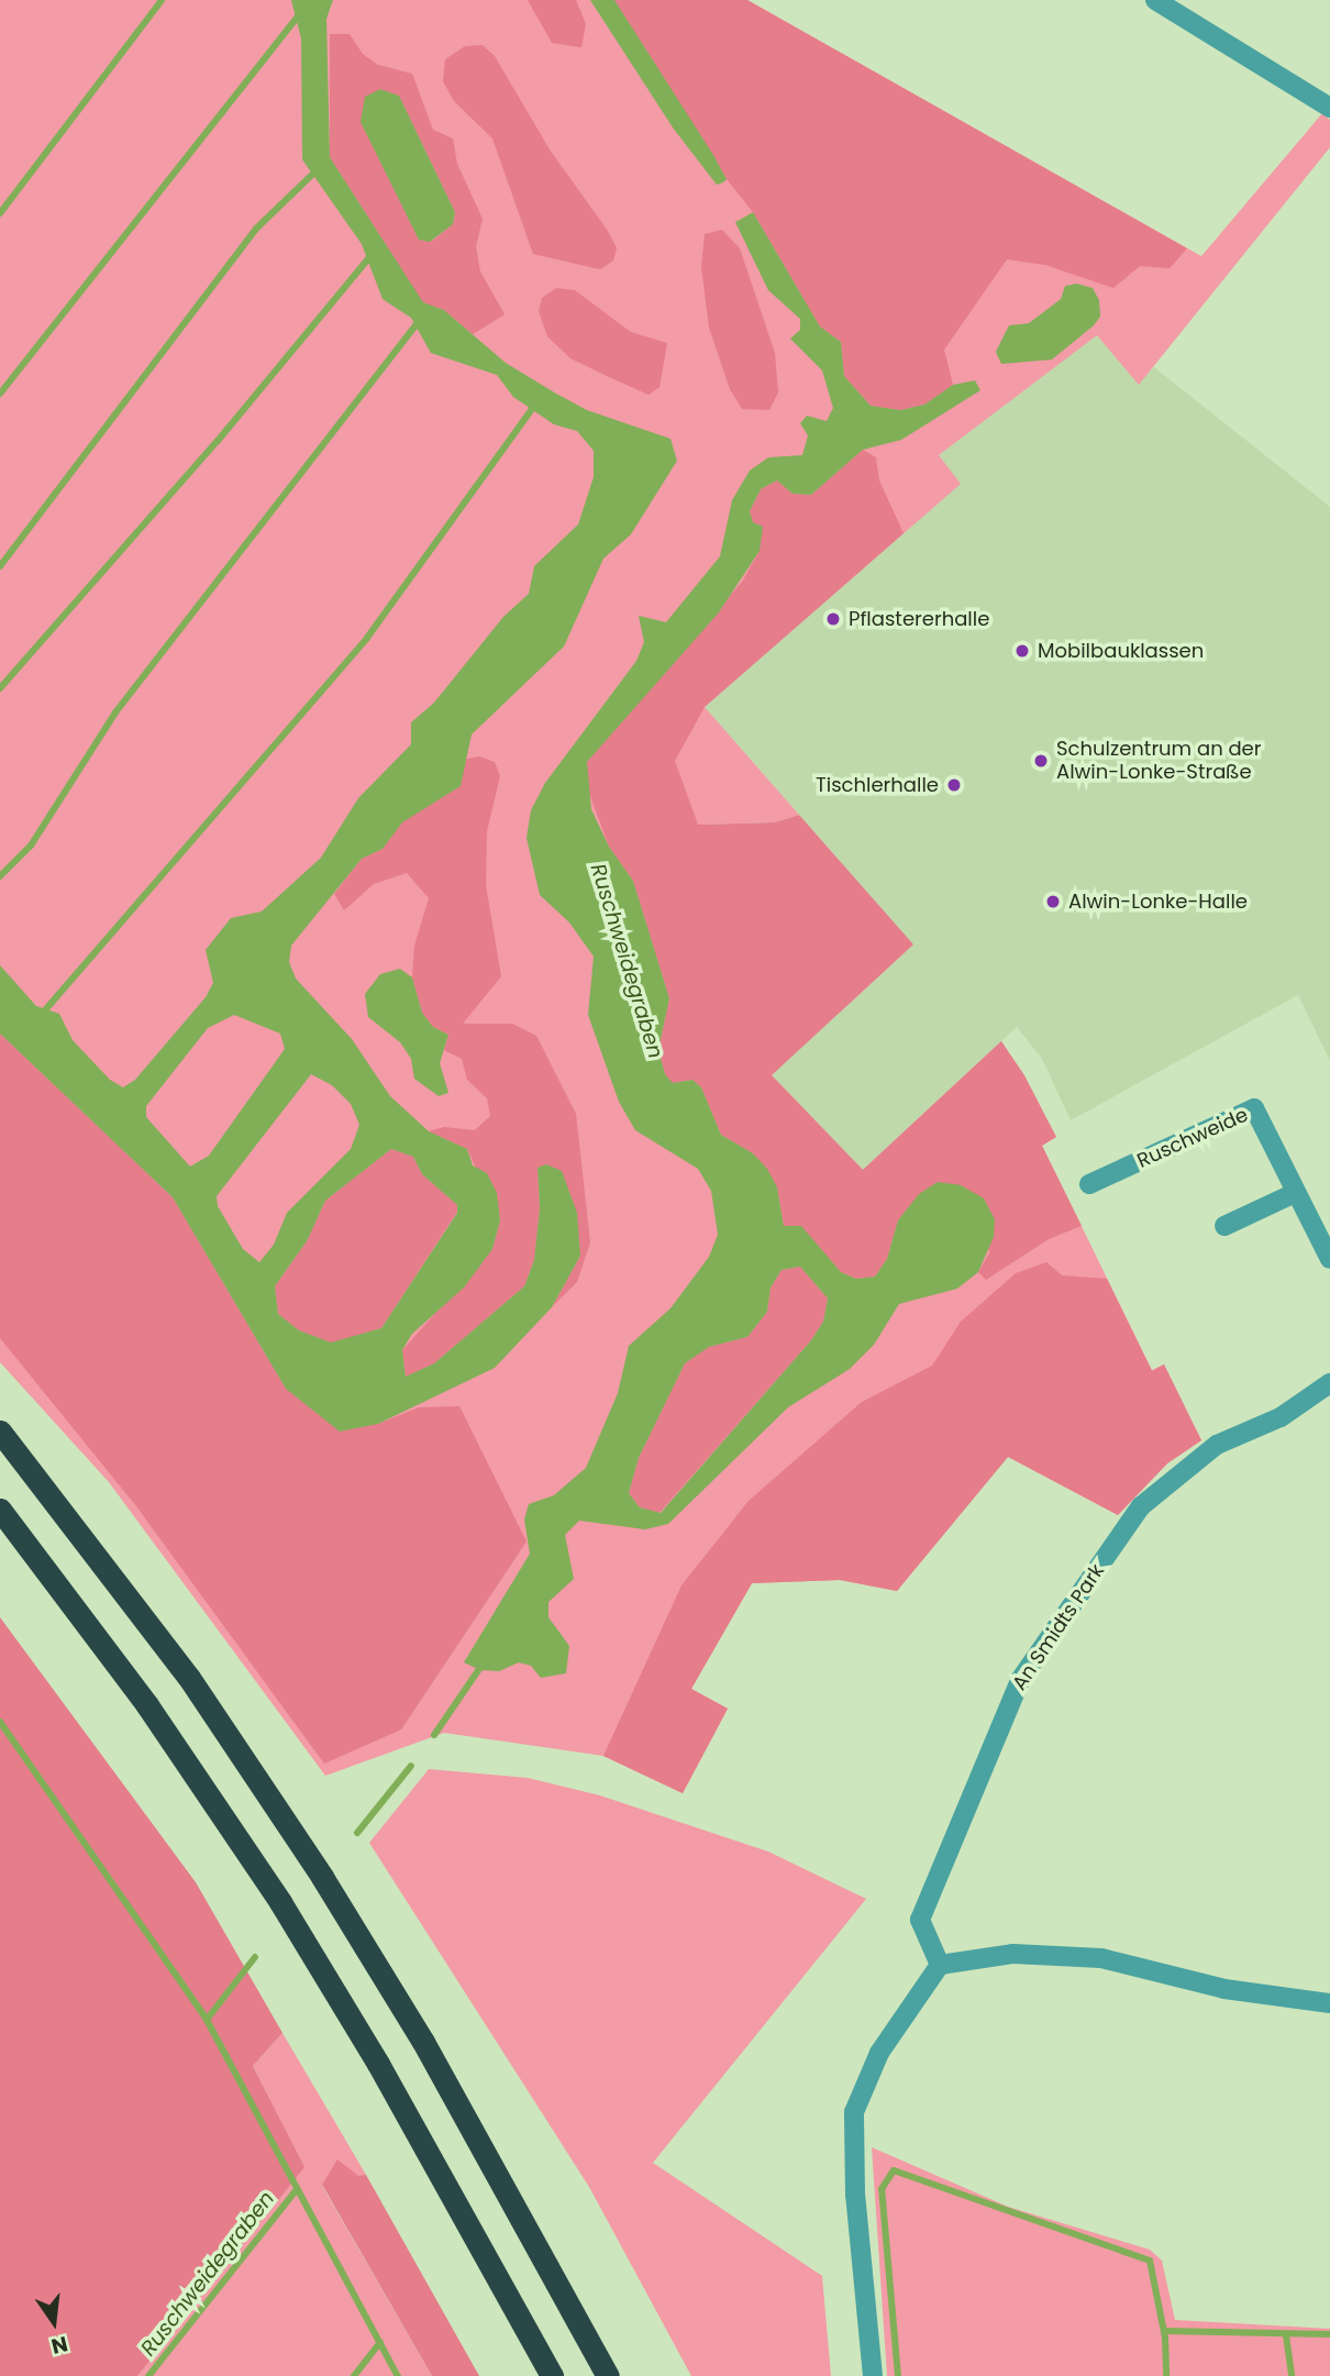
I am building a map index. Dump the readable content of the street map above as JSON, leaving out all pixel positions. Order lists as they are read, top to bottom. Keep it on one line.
{"streets":{"street":["Ruschweide","An Smidts Park"]},"water":["Ruschweidegraben"],"places":["Pflastererhalle","Mobilbauklassen","Schulzentrum an der Alwin-Lonke-Straße","Tischlerhalle","Alwin-Lonke-Halle"],"north":"bottom"}
